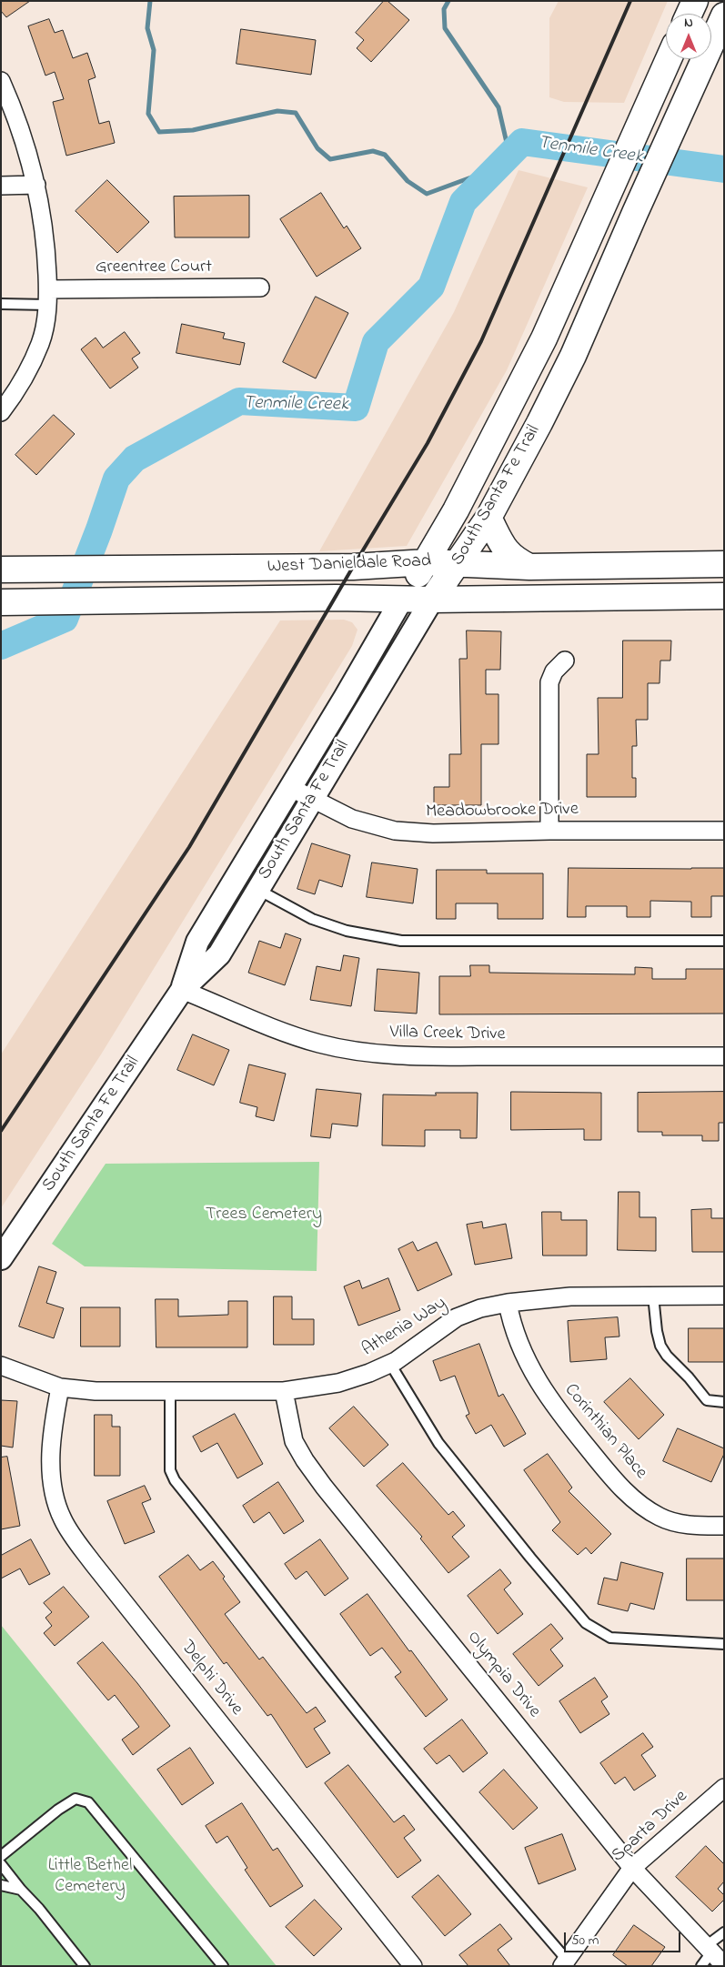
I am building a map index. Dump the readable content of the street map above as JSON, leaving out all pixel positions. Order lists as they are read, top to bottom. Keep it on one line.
{"streets":{"main road":["South Santa Fe Trail","West Danieldale Road"],"street":["Greentree Court","Meadowbrooke Drive","Villa Creek Drive","Athenia Way","Corinthian Place","Olympia Drive","Delphi Drive","Sparta Drive"]},"crossings":[["South Santa Fe Trail","West Danieldale Road"],["South Santa Fe Trail","Meadowbrooke Drive"],["South Santa Fe Trail","Villa Creek Drive"],["Athenia Way","Corinthian Place"],["Athenia Way","Olympia Drive"],["Athenia Way","Delphi Drive"],["Olympia Drive","Sparta Drive"]],"water":["Tenmile Creek"],"parks":["Trees Cemetery","Little Bethel Cemetery"],"scale_bar":"50 m","north":"top"}
